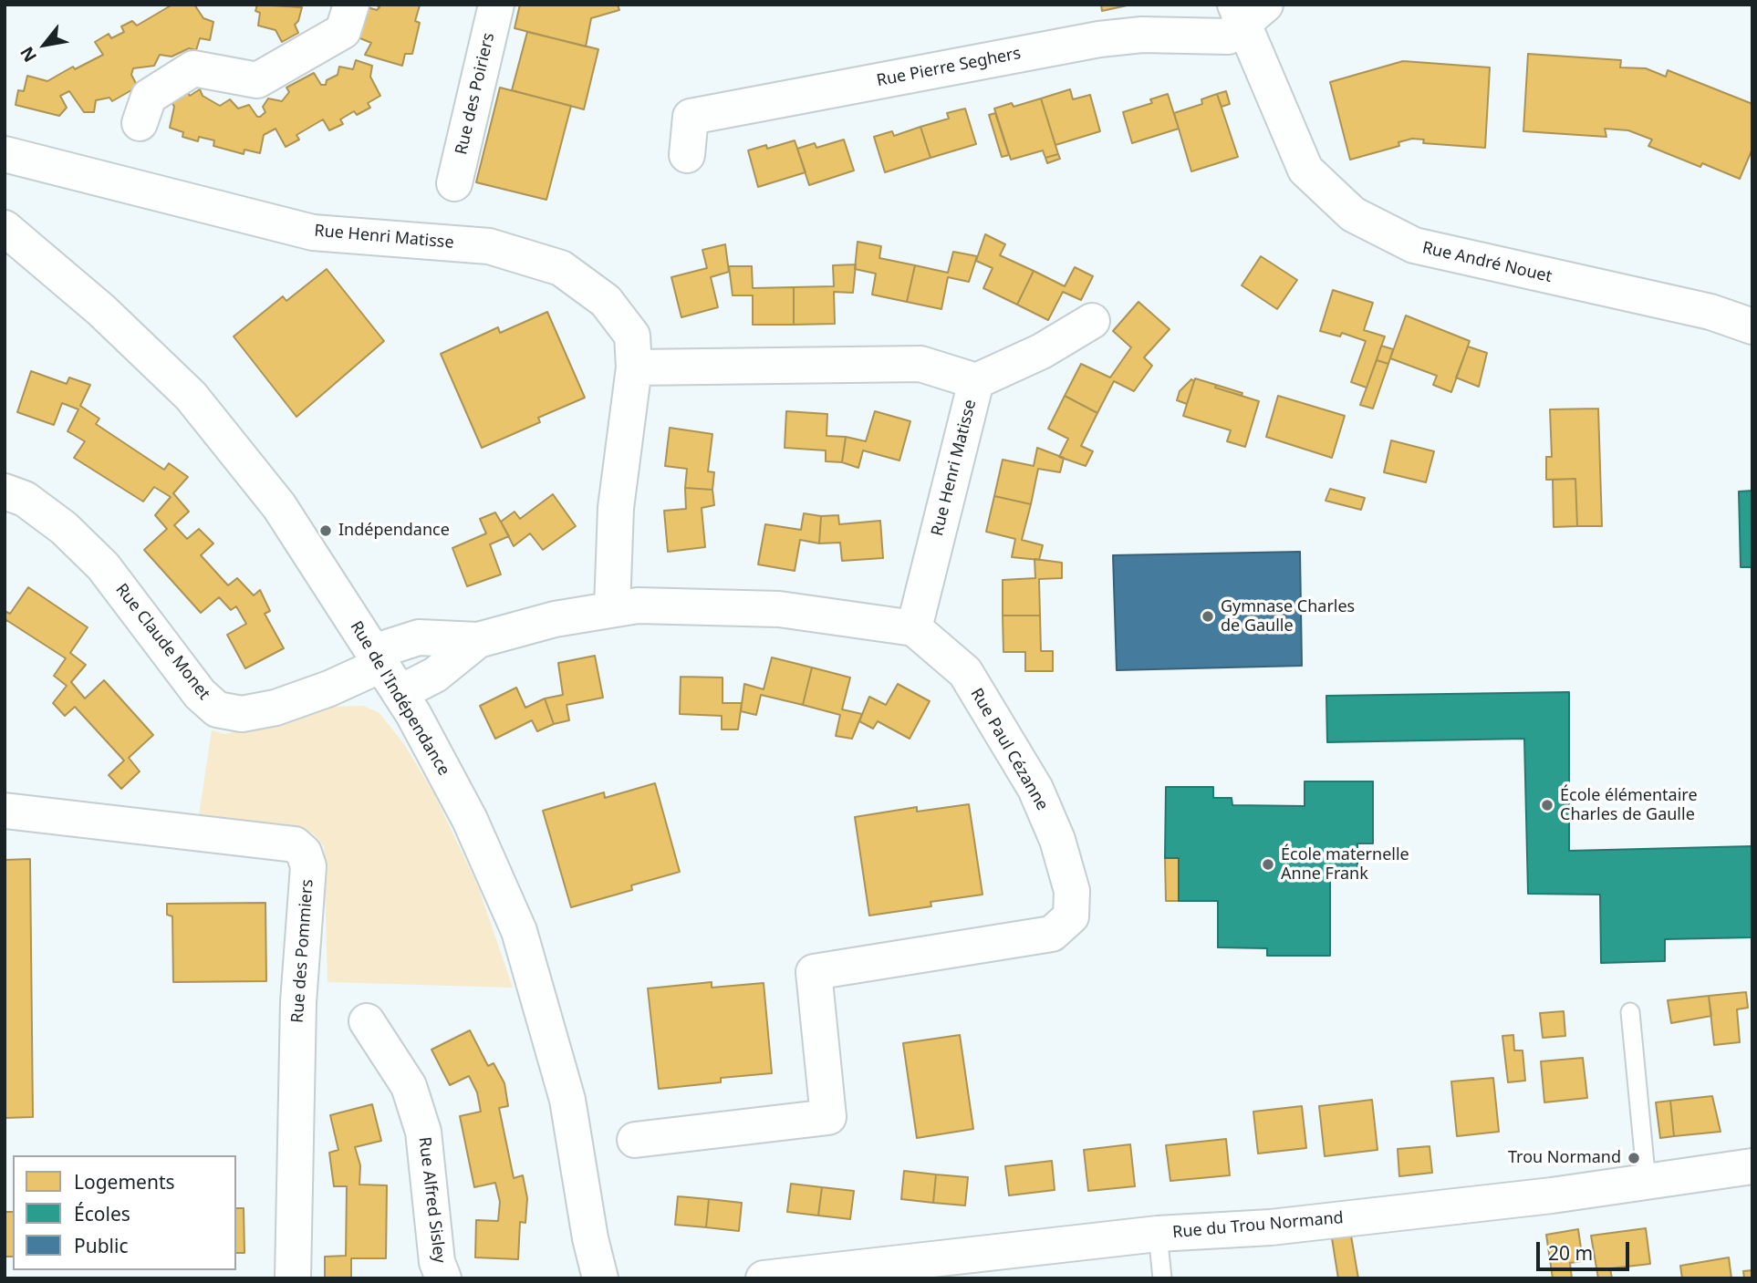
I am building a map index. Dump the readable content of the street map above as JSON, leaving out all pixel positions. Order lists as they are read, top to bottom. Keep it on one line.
{"streets":{"street":["Rue Pierre Seghers","Rue des Poiriers","Rue Henri Matisse","Rue André Nouet","Rue Claude Monet","Rue de l'Indépendance","Rue Paul Cézanne","Rue des Pommiers","Rue Alfred Sisley","Rue du Trou Normand"]},"crossings":[["Rue Pierre Seghers","Rue André Nouet"],["Rue Henri Matisse","Rue Paul Cézanne"],["Rue Claude Monet","Rue de l'Indépendance"]],"places":["Indépendance","Gymnase Charles de Gaulle","École élémentaire Charles de Gaulle","École maternelle Anne Frank","Trou Normand"],"legend":["Logements","Écoles","Public"],"scale_bar":"20 m","north":"bottom left"}
